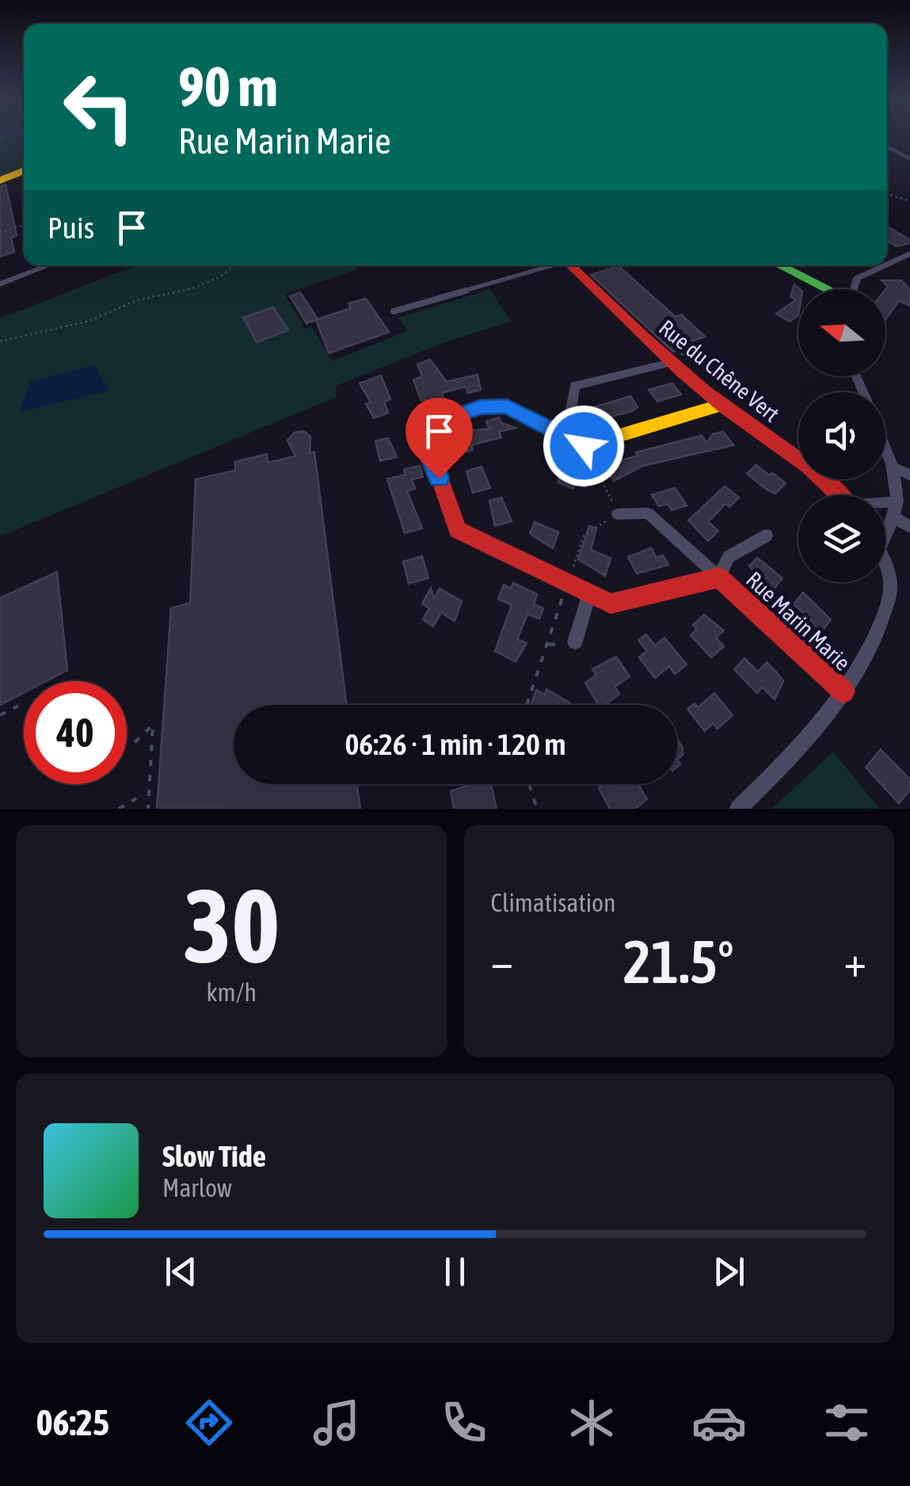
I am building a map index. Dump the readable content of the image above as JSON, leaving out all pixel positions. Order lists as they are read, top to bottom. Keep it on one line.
{"streets":{"street":["Rue du Chêne Vert","Rue Marin Marie"]},"north":"left","page":{"turn":["90 m","Rue Marin Marie"],"then":"Puis","limit":"40","trip":"06:26 · 1 min · 120 m","tile":[["30","km/h"],"Climatisation"],"heat":["−","21.5°","+"],"song":["Slow Tide","Marlow"],"tabs":"06:25"}}
